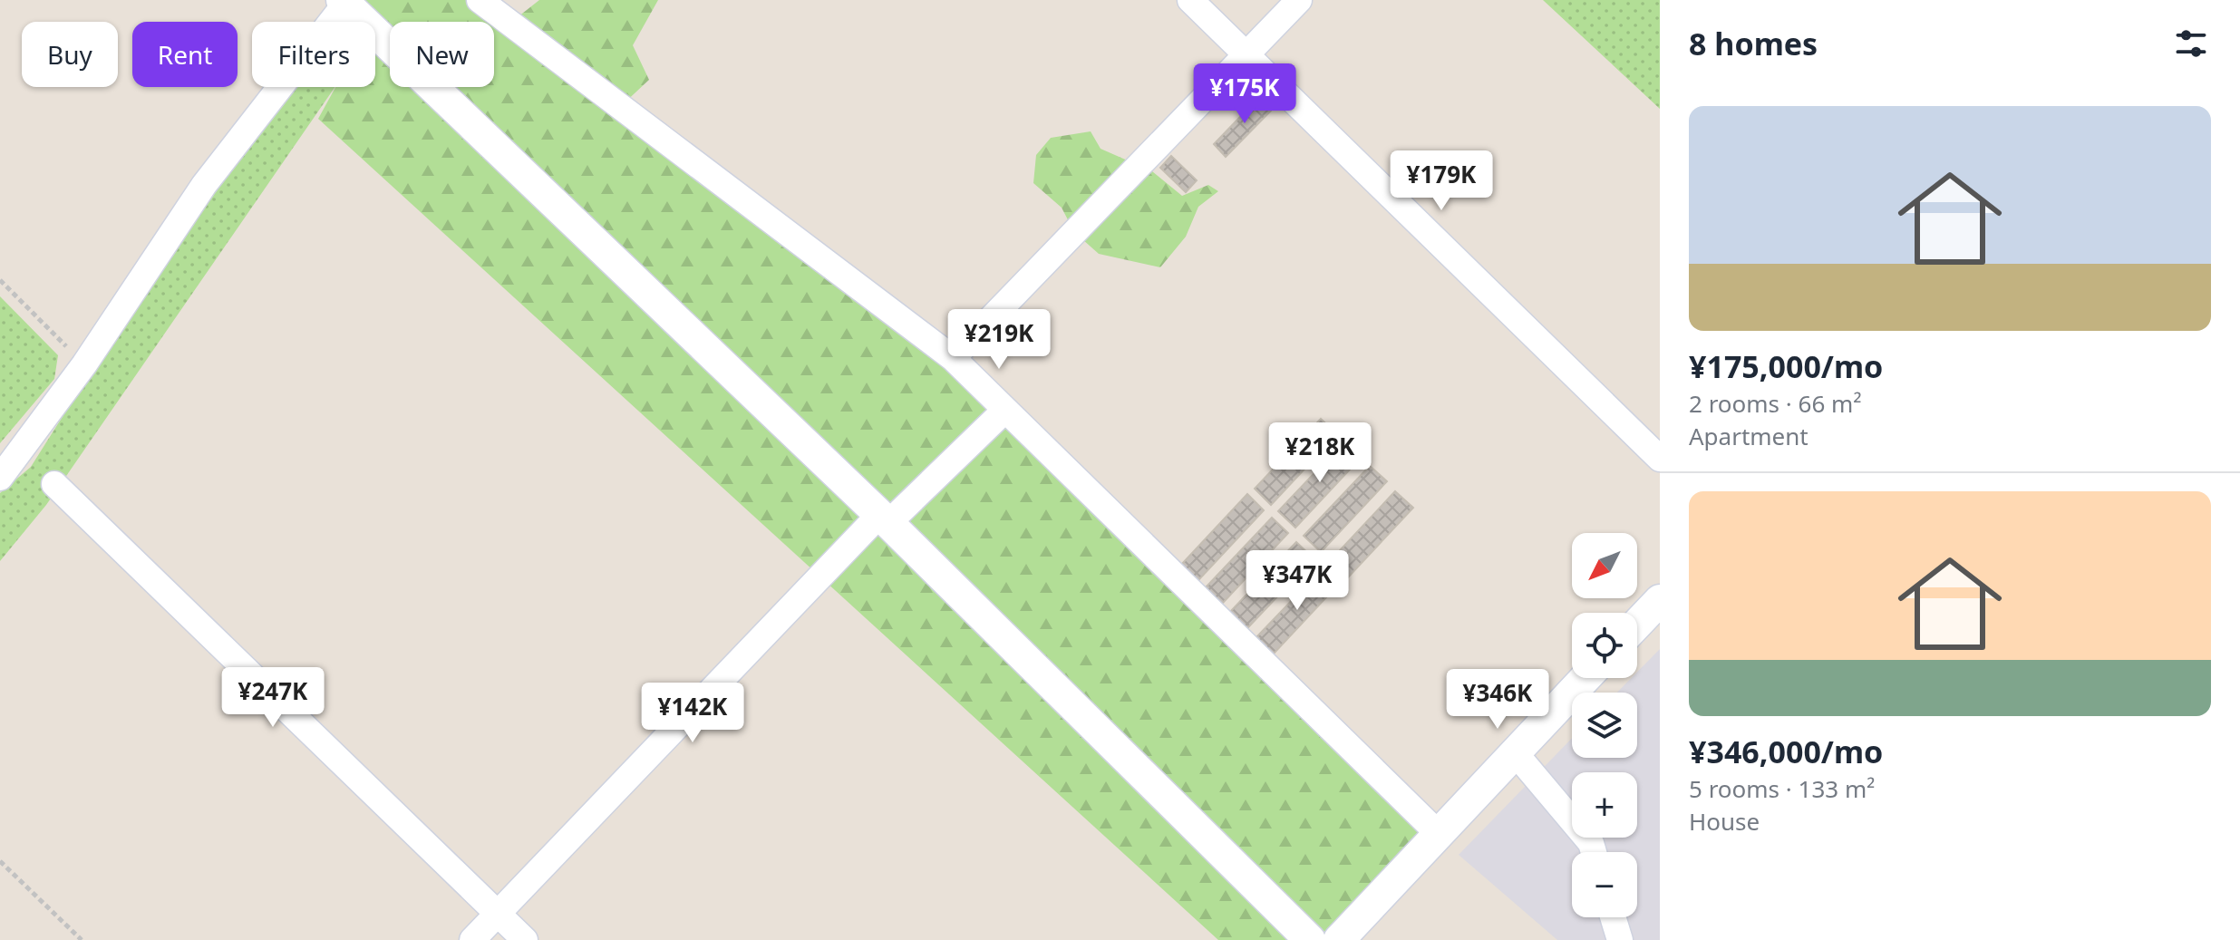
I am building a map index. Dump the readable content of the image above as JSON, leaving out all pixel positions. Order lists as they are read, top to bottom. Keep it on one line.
{"north":"bottom left","page":{"heading":"8 homes","chip":["Buy","Rent","Filters","New"],"price":["¥175K","¥179K","¥219K","¥218K","¥347K","¥247K","¥346K","¥142K"],"list":[{"name":"¥175,000/mo","note":"2 rooms · 66 m² · Apartment"},{"name":"¥346,000/mo","note":"5 rooms · 133 m² · House"}],"map_buttons":["+","−"]}}
